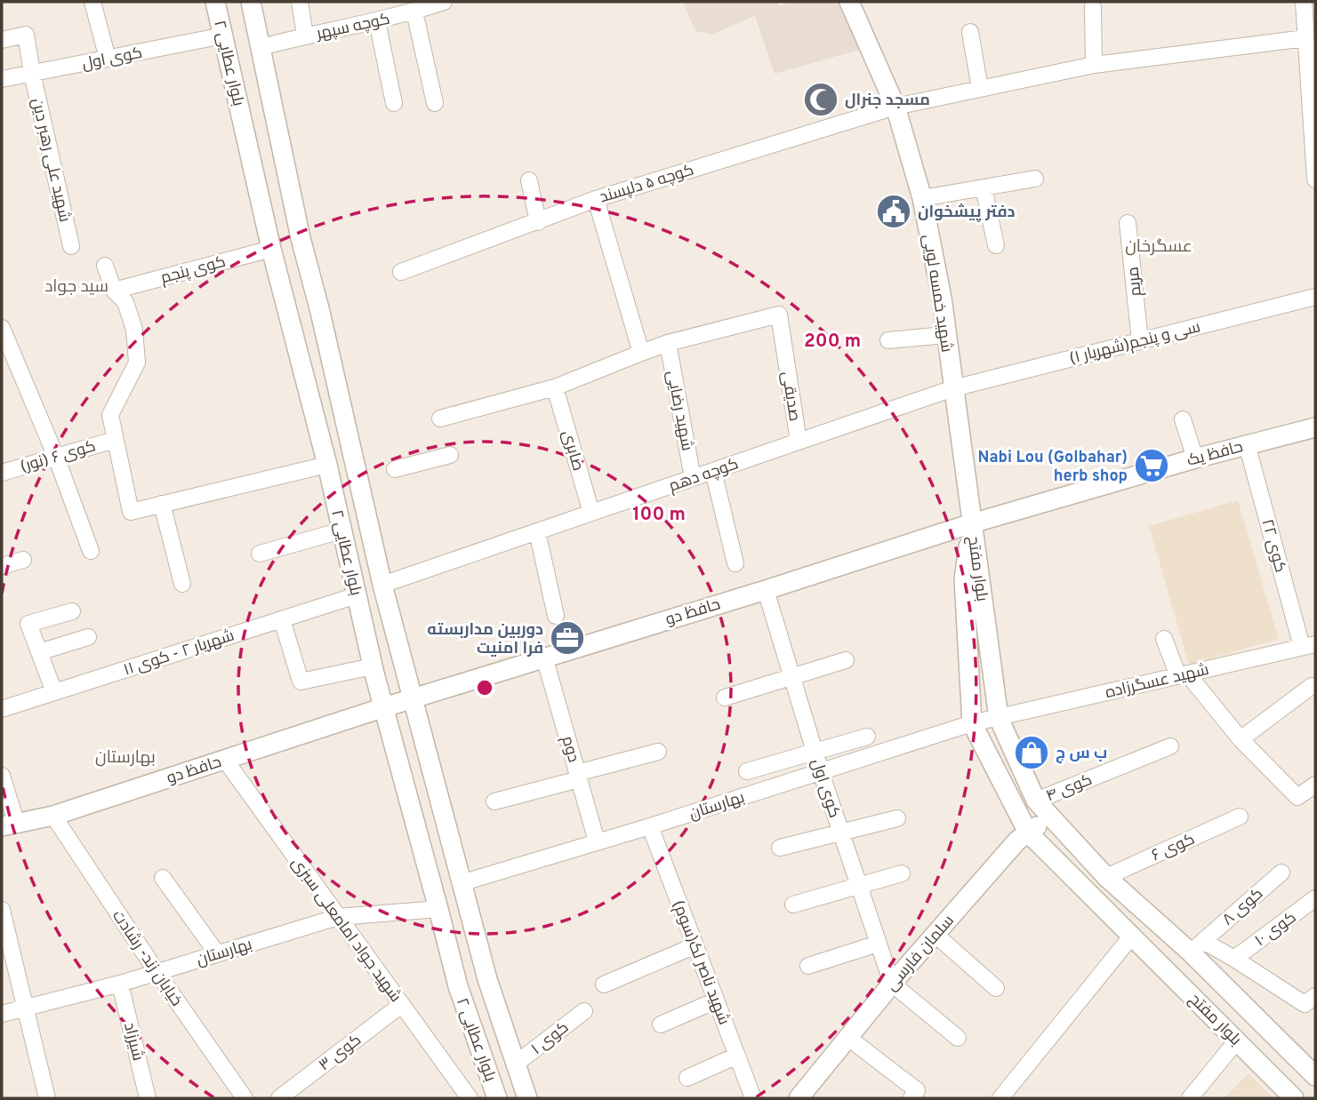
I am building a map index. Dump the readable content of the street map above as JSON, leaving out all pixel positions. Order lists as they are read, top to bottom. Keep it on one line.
{"streets":{"street":["کوچه سپهر","کوی اول","بلوار عطایی ۲","شهید علی رهبر دین","کوچه ۵ دلپسند","کوی پنجم","مریم","شهید خمسه لویی","سی و پنجم(شهریار ۱)","صدیقی","شهید رضایی","صابری","حافظ یک","کوی ۶ (نور)","کوچه دهم","کوی ۲۲","بلوار مفتح","حافظ دو","شهریار ۲ - کوی ۱۱","شهید عسگرزاده","دوم","کوی ۴","بهارستان","کوی ۶","کوی ۸","کوی ۱۰","شهید جواد امامعلی سبزی","سلمان فارسی","خیابان زند- رشادت","شهید ناصر لک(سوم)","کوی ۱","شیرزاد","کوی ۳"]},"crossings":[["کوچه سپهر","بلوار عطایی ۲"],["کوی اول","بلوار عطایی ۲"],["کوی اول","شهید علی رهبر دین"],["کوی اول","حافظ دو"],["کوی اول","بهارستان"],["کوی اول","سلمان فارسی"],["بلوار عطایی ۲","کوی پنجم"],["بلوار عطایی ۲","کوچه دهم"],["بلوار عطایی ۲","حافظ دو"],["بلوار عطایی ۲","شهریار ۲ - کوی ۱۱"],["بلوار عطایی ۲","بهارستان"],["بلوار عطایی ۲","کوی ۱"],["کوچه ۵ دلپسند","شهید خمسه لویی"],["مریم","سی و پنجم(شهریار ۱)"],["شهید خمسه لویی","سی و پنجم(شهریار ۱)"],["شهید خمسه لویی","حافظ یک"],["شهید خمسه لویی","کوچه دهم"],["شهید خمسه لویی","بلوار مفتح"],["شهید خمسه لویی","حافظ دو"],["سی و پنجم(شهریار ۱)","کوچه دهم"],["صدیقی","شهید رضایی"],["صدیقی","کوچه دهم"],["شهید رضایی","کوچه دهم"],["صابری","کوچه دهم"],["حافظ یک","کوی ۲۲"],["حافظ یک","بلوار مفتح"],["حافظ یک","حافظ دو"],["کوی ۲۲","شهید عسگرزاده"],["بلوار مفتح","حافظ دو"],["بلوار مفتح","شهید عسگرزاده"],["بلوار مفتح","کوی ۴"],["بلوار مفتح","بهارستان"],["بلوار مفتح","کوی ۶"],["بلوار مفتح","کوی ۸"],["بلوار مفتح","سلمان فارسی"],["حافظ دو","دوم"],["حافظ دو","شهید جواد امامعلی سبزی"],["حافظ دو","خیابان زند- رشادت"],["شهید عسگرزاده","بهارستان"],["دوم","بهارستان"],["بهارستان","شهید جواد امامعلی سبزی"],["بهارستان","خیابان زند- رشادت"],["بهارستان","شهید ناصر لک(سوم)"],["بهارستان","شیرزاد"],["شهید جواد امامعلی سبزی","کوی ۳"]],"districts":["عسگرخان","سید جواد","بهارستان"],"places":{"mosque":["مسجد جنرال"],"public building":["دفتر پیشخوان"],"supermarket":["Nabi Lou (Golbahar) herb shop"],"office":["دوربین مداربسته فرا امنیت"],"shop":["ب س ج"]},"rings":["200 m","100 m"]}
